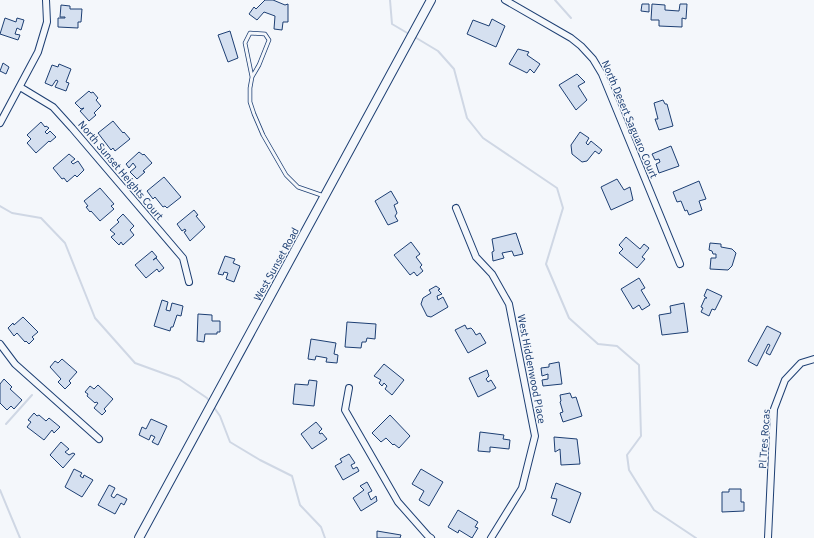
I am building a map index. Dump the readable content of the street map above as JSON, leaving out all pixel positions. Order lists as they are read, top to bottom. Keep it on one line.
{"streets":{"street":["North Desert Saguaro Court","North Sunset Heights Court","West Sunset Road","West Hiddenwood Place","Pl Tres Rocas"]}}
